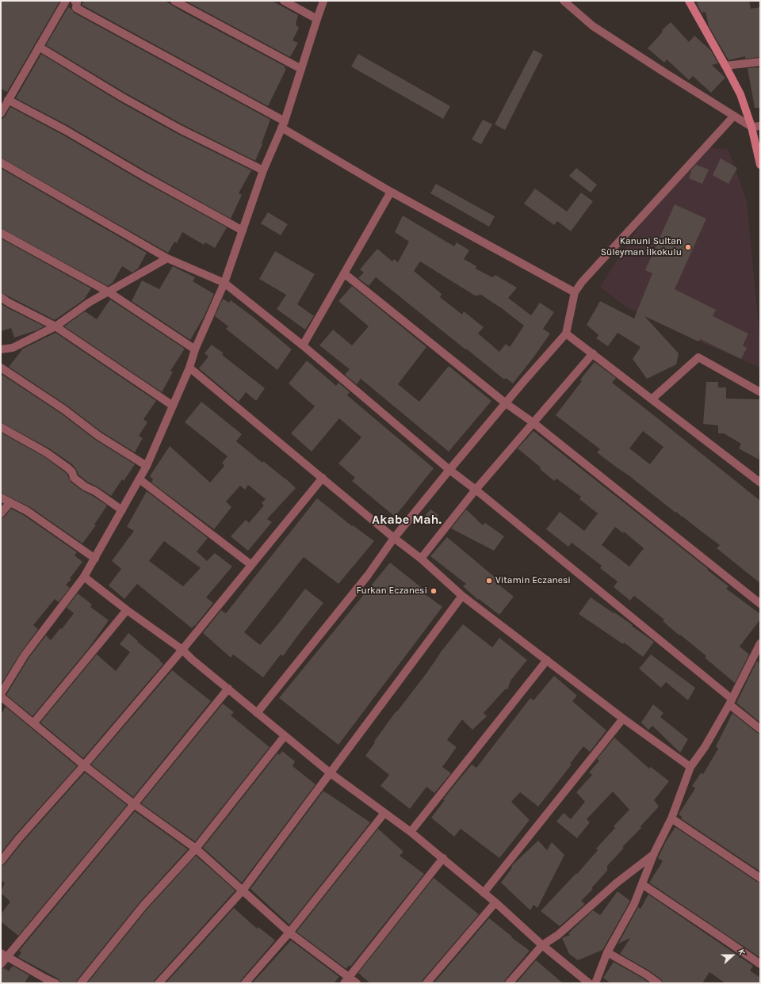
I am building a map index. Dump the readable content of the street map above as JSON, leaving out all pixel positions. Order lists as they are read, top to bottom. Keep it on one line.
{"districts":["Akabe Mah."],"places":["Kanuni Sultan Süleyman İlkokulu","Vitamin Eczanesi","Furkan Eczanesi"],"north":"right"}
